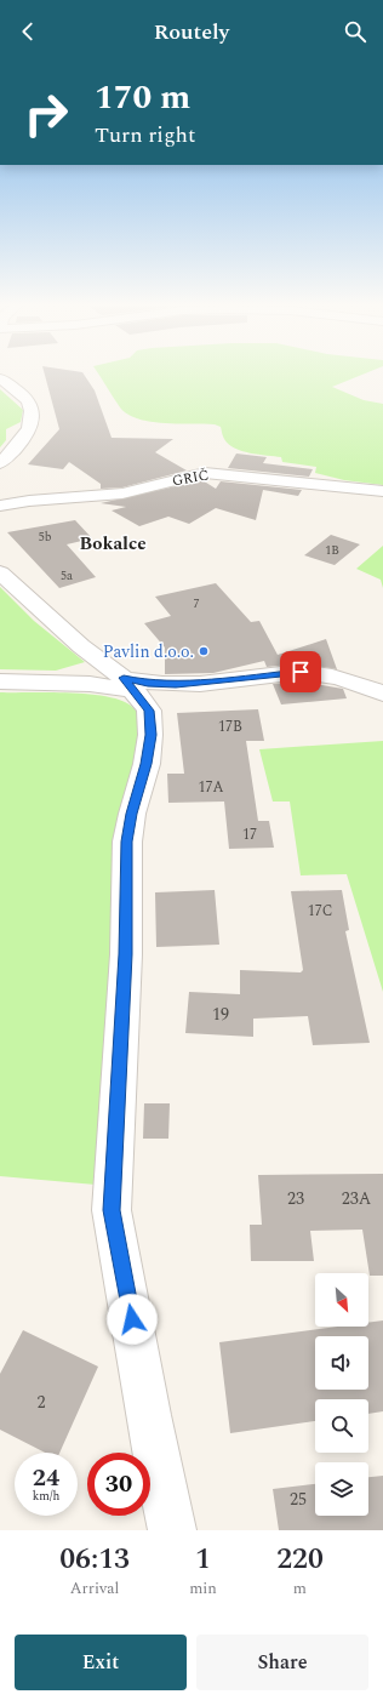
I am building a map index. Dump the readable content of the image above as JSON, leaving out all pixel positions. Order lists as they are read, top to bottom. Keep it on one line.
{"streets":{"street":["GRIČ"]},"districts":["Bokalce"],"places":["Pavlin d.o.o."],"house_numbers":["5b","1B","5a","7","17B","17A","17","17C","19","23","23A","2","25"],"north":"bottom right","page":{"header":"Routely","turn":["170 m","Turn right"],"speed":"24 km/h","limit":"30","eta":["06:13","Arrival","1","min","220","m"],"buttons":["Exit","Share"]}}
